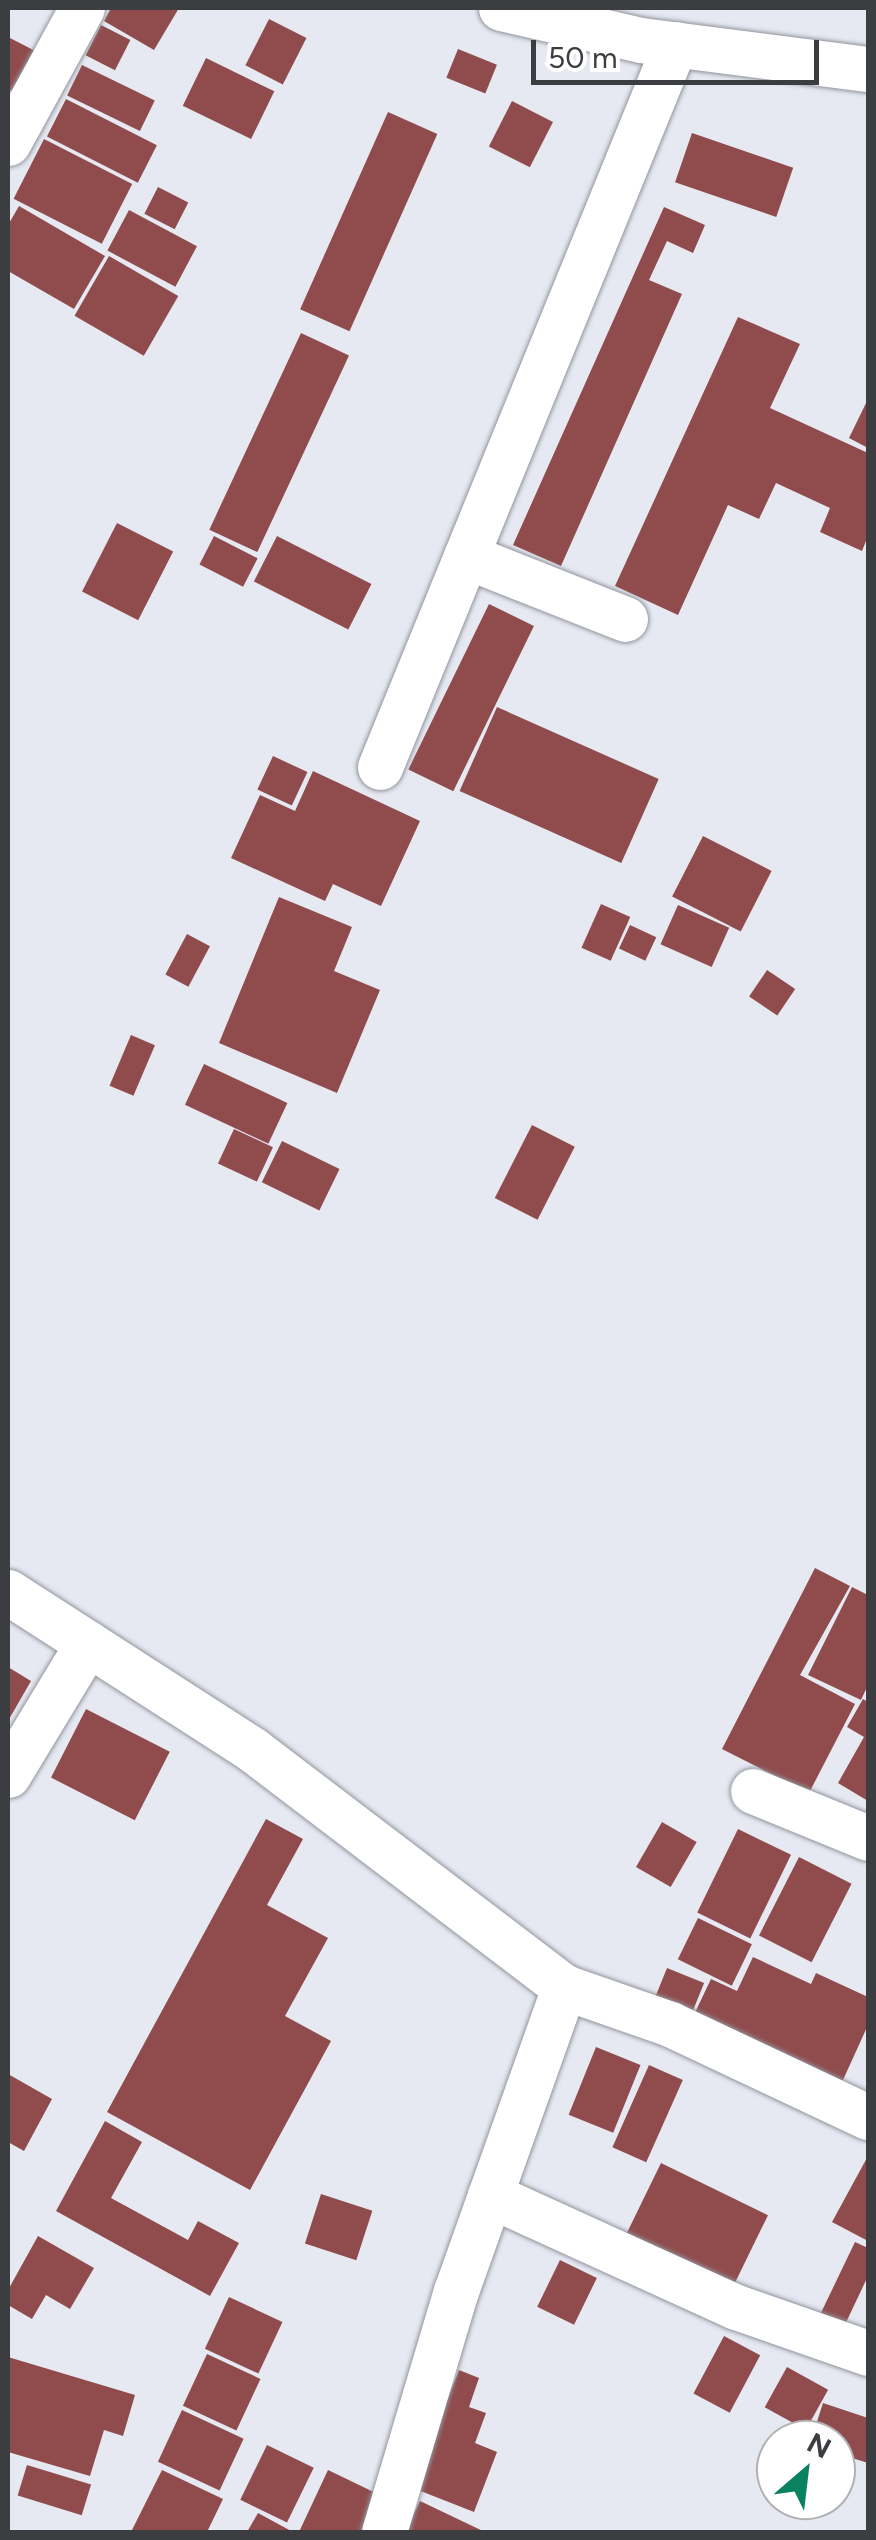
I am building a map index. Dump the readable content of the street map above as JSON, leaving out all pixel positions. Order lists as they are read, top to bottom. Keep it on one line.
{"scale_bar":"50 m","north":"top right"}
